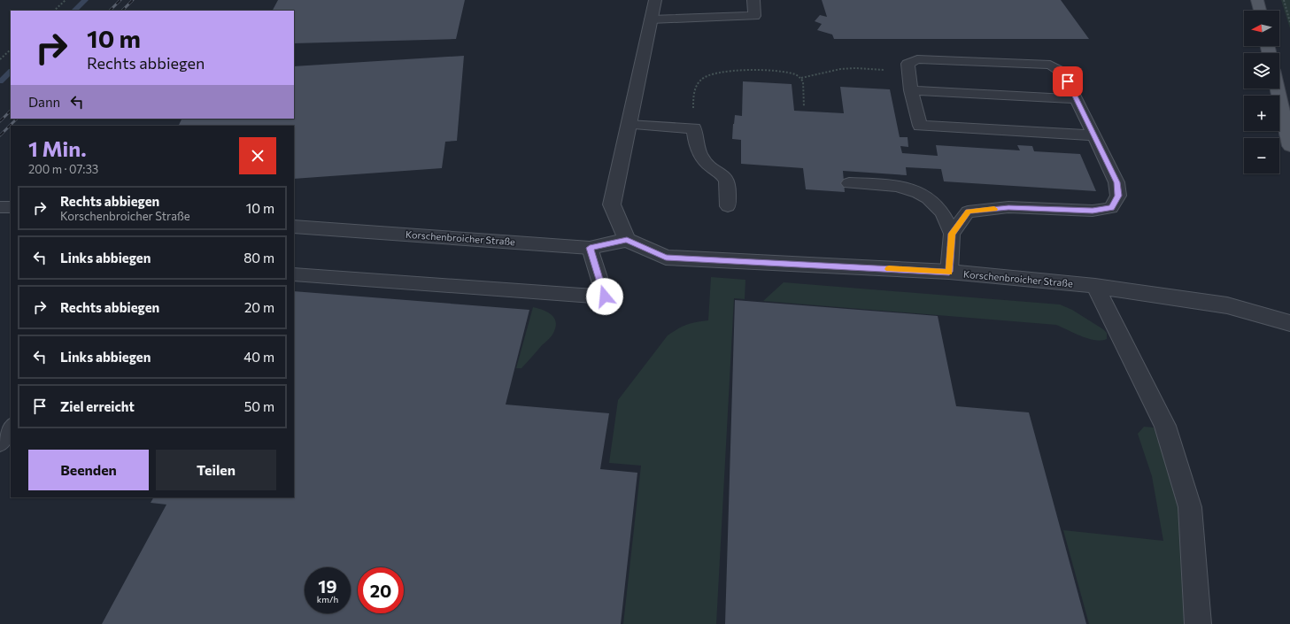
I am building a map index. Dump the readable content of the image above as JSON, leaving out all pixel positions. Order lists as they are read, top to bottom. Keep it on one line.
{"streets":{"street":["Korschenbroicher Straße"]},"north":"left","page":{"map_buttons":["+","−"],"turn":["10 m","Rechts abbiegen"],"then":"Dann","heading":["1 Min.","200 m · 07:33"],"list":[{"name":"Rechts abbiegen","note":"Korschenbroicher Straße","value":"10 m"},{"name":"Links abbiegen","value":"80 m"},{"name":"Rechts abbiegen","value":"20 m"},{"name":"Links abbiegen","value":"40 m"},{"name":"Ziel erreicht","value":"50 m"}],"buttons":["Beenden","Teilen"],"speed":"19 km/h","limit":"20"}}
